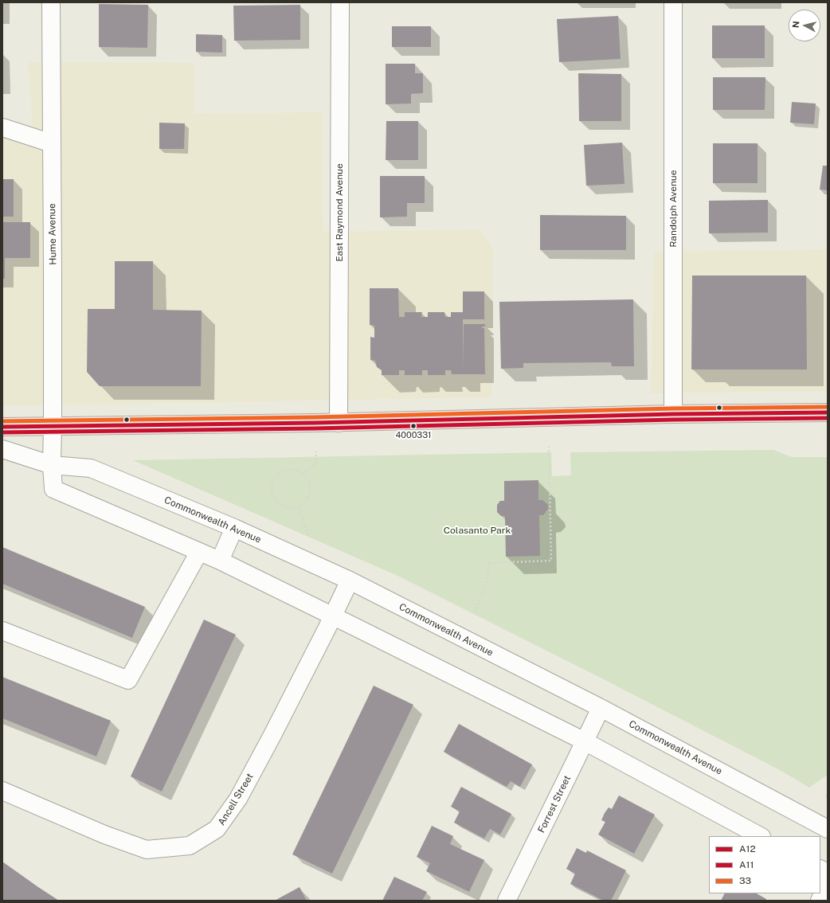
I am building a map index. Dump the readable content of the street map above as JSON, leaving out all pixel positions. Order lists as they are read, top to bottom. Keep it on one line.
{"streets":{"street":["Randolph Avenue","East Raymond Avenue","Hume Avenue","Commonwealth Avenue","Ancell Street","Forrest Street"]},"crossings":[["Hume Avenue","Commonwealth Avenue"],["Commonwealth Avenue","Ancell Street"],["Commonwealth Avenue","Forrest Street"]],"parks":["Colasanto Park"],"places":["4000331"],"lines":["transit line 33","transit line A12","transit line A11"],"legend":["A12","A11","33"],"north":"left"}
